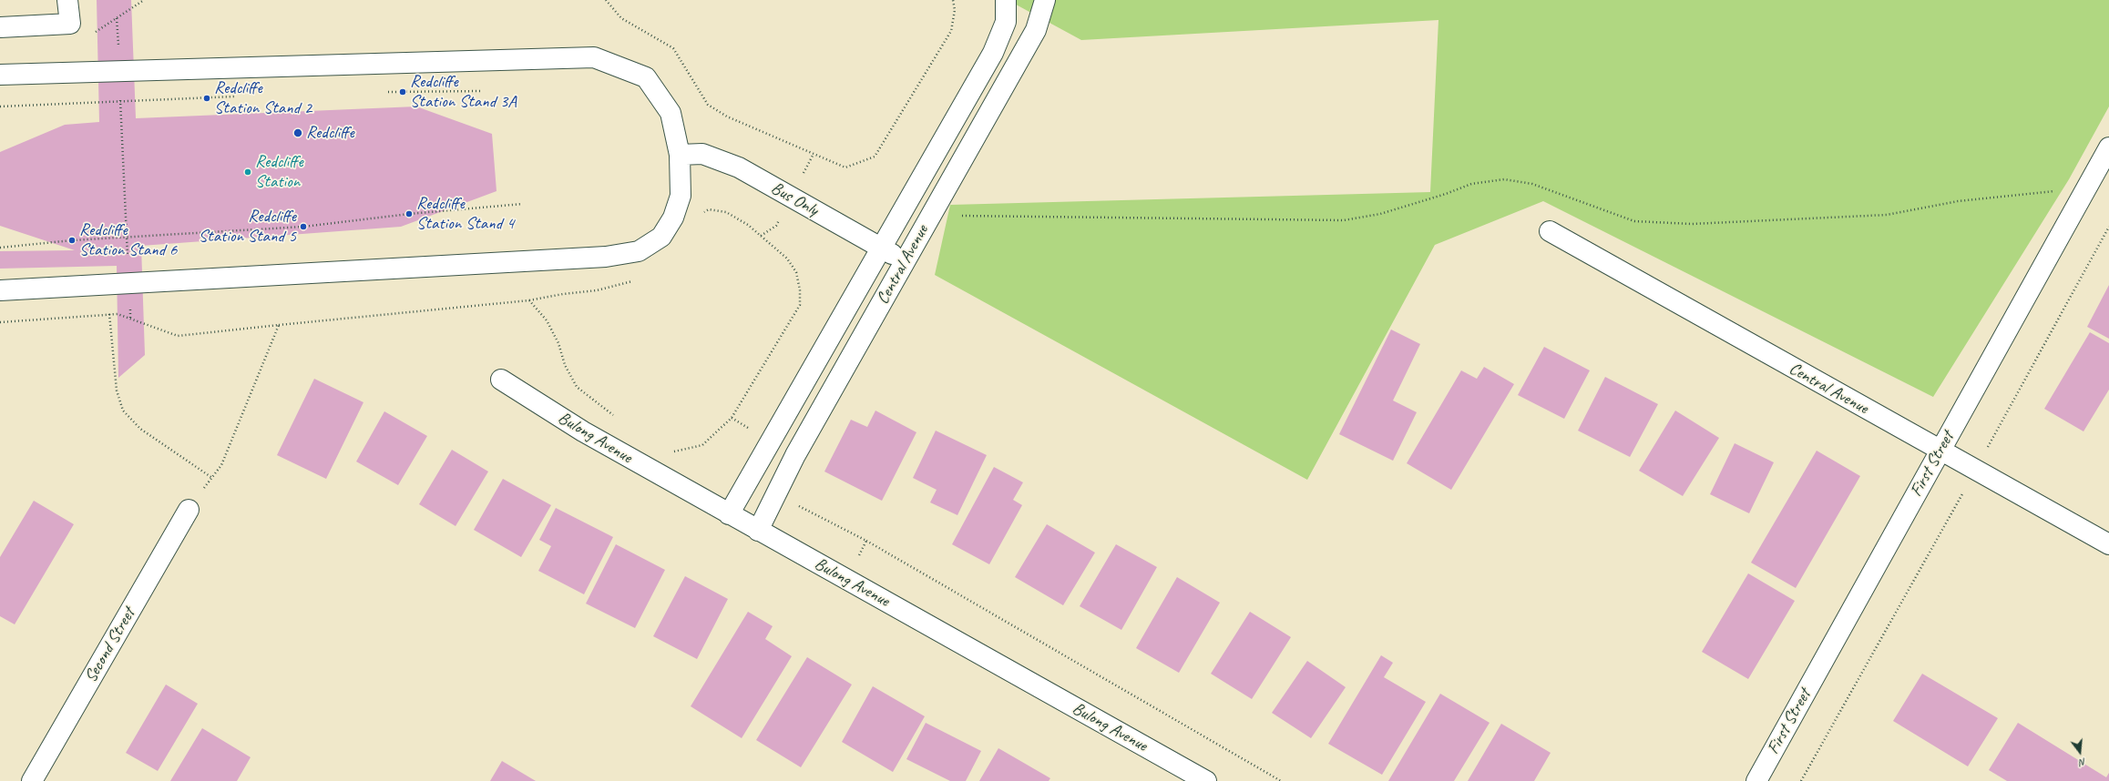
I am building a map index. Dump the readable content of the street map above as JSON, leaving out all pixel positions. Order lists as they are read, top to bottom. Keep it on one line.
{"streets":{"street":["Bus Only","Central Avenue","Bulong Avenue","First Street","Second Street"]},"crossings":[["Bus Only","Central Avenue"],["Central Avenue","Bulong Avenue"],["Central Avenue","First Street"]],"places":["Redcliffe Station Stand 3A","Redcliffe Station Stand 2","Redcliffe","Redcliffe Station","Redcliffe Station Stand 4","Redcliffe Station Stand 5","Redcliffe Station Stand 6"],"north":"bottom"}
